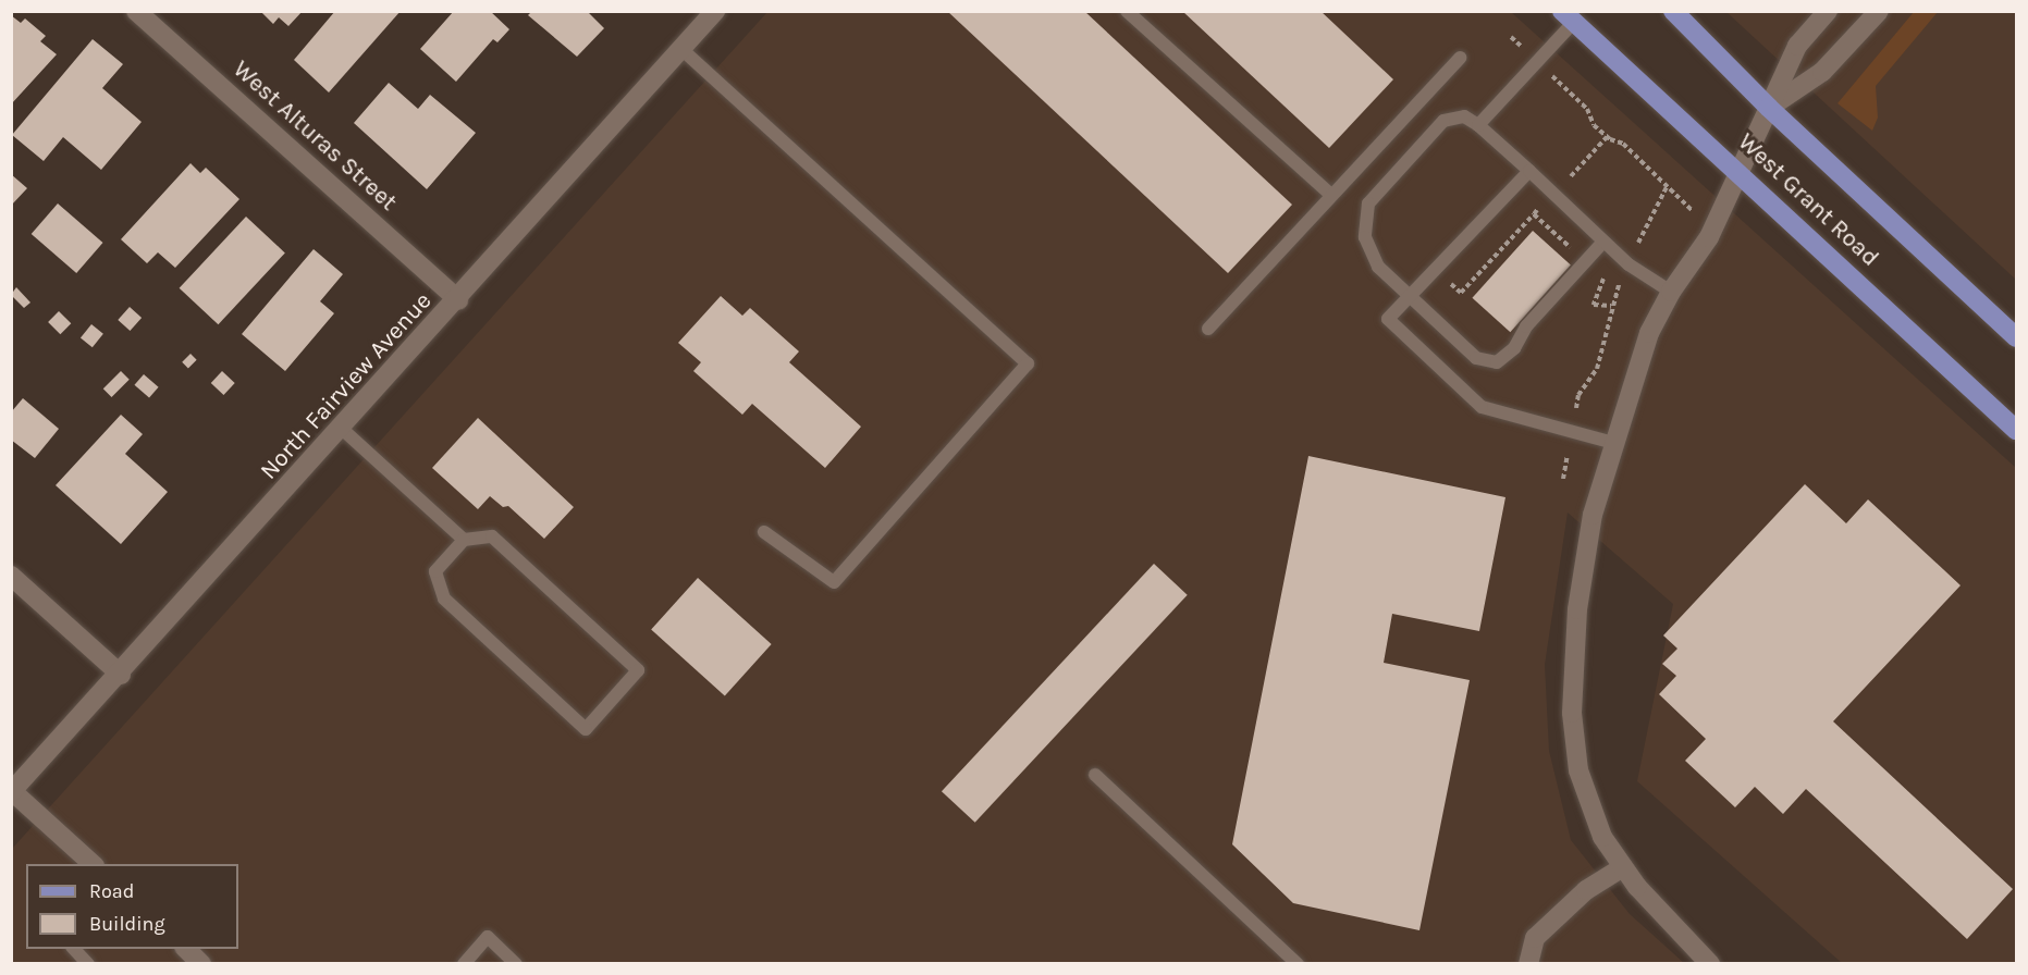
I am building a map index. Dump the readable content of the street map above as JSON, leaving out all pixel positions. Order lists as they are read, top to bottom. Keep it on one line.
{"streets":{"main road":["West Grant Road"],"street":["West Alturas Street","North Fairview Avenue"]},"crossings":[["West Alturas Street","North Fairview Avenue"]],"legend":["Road","Building"]}
